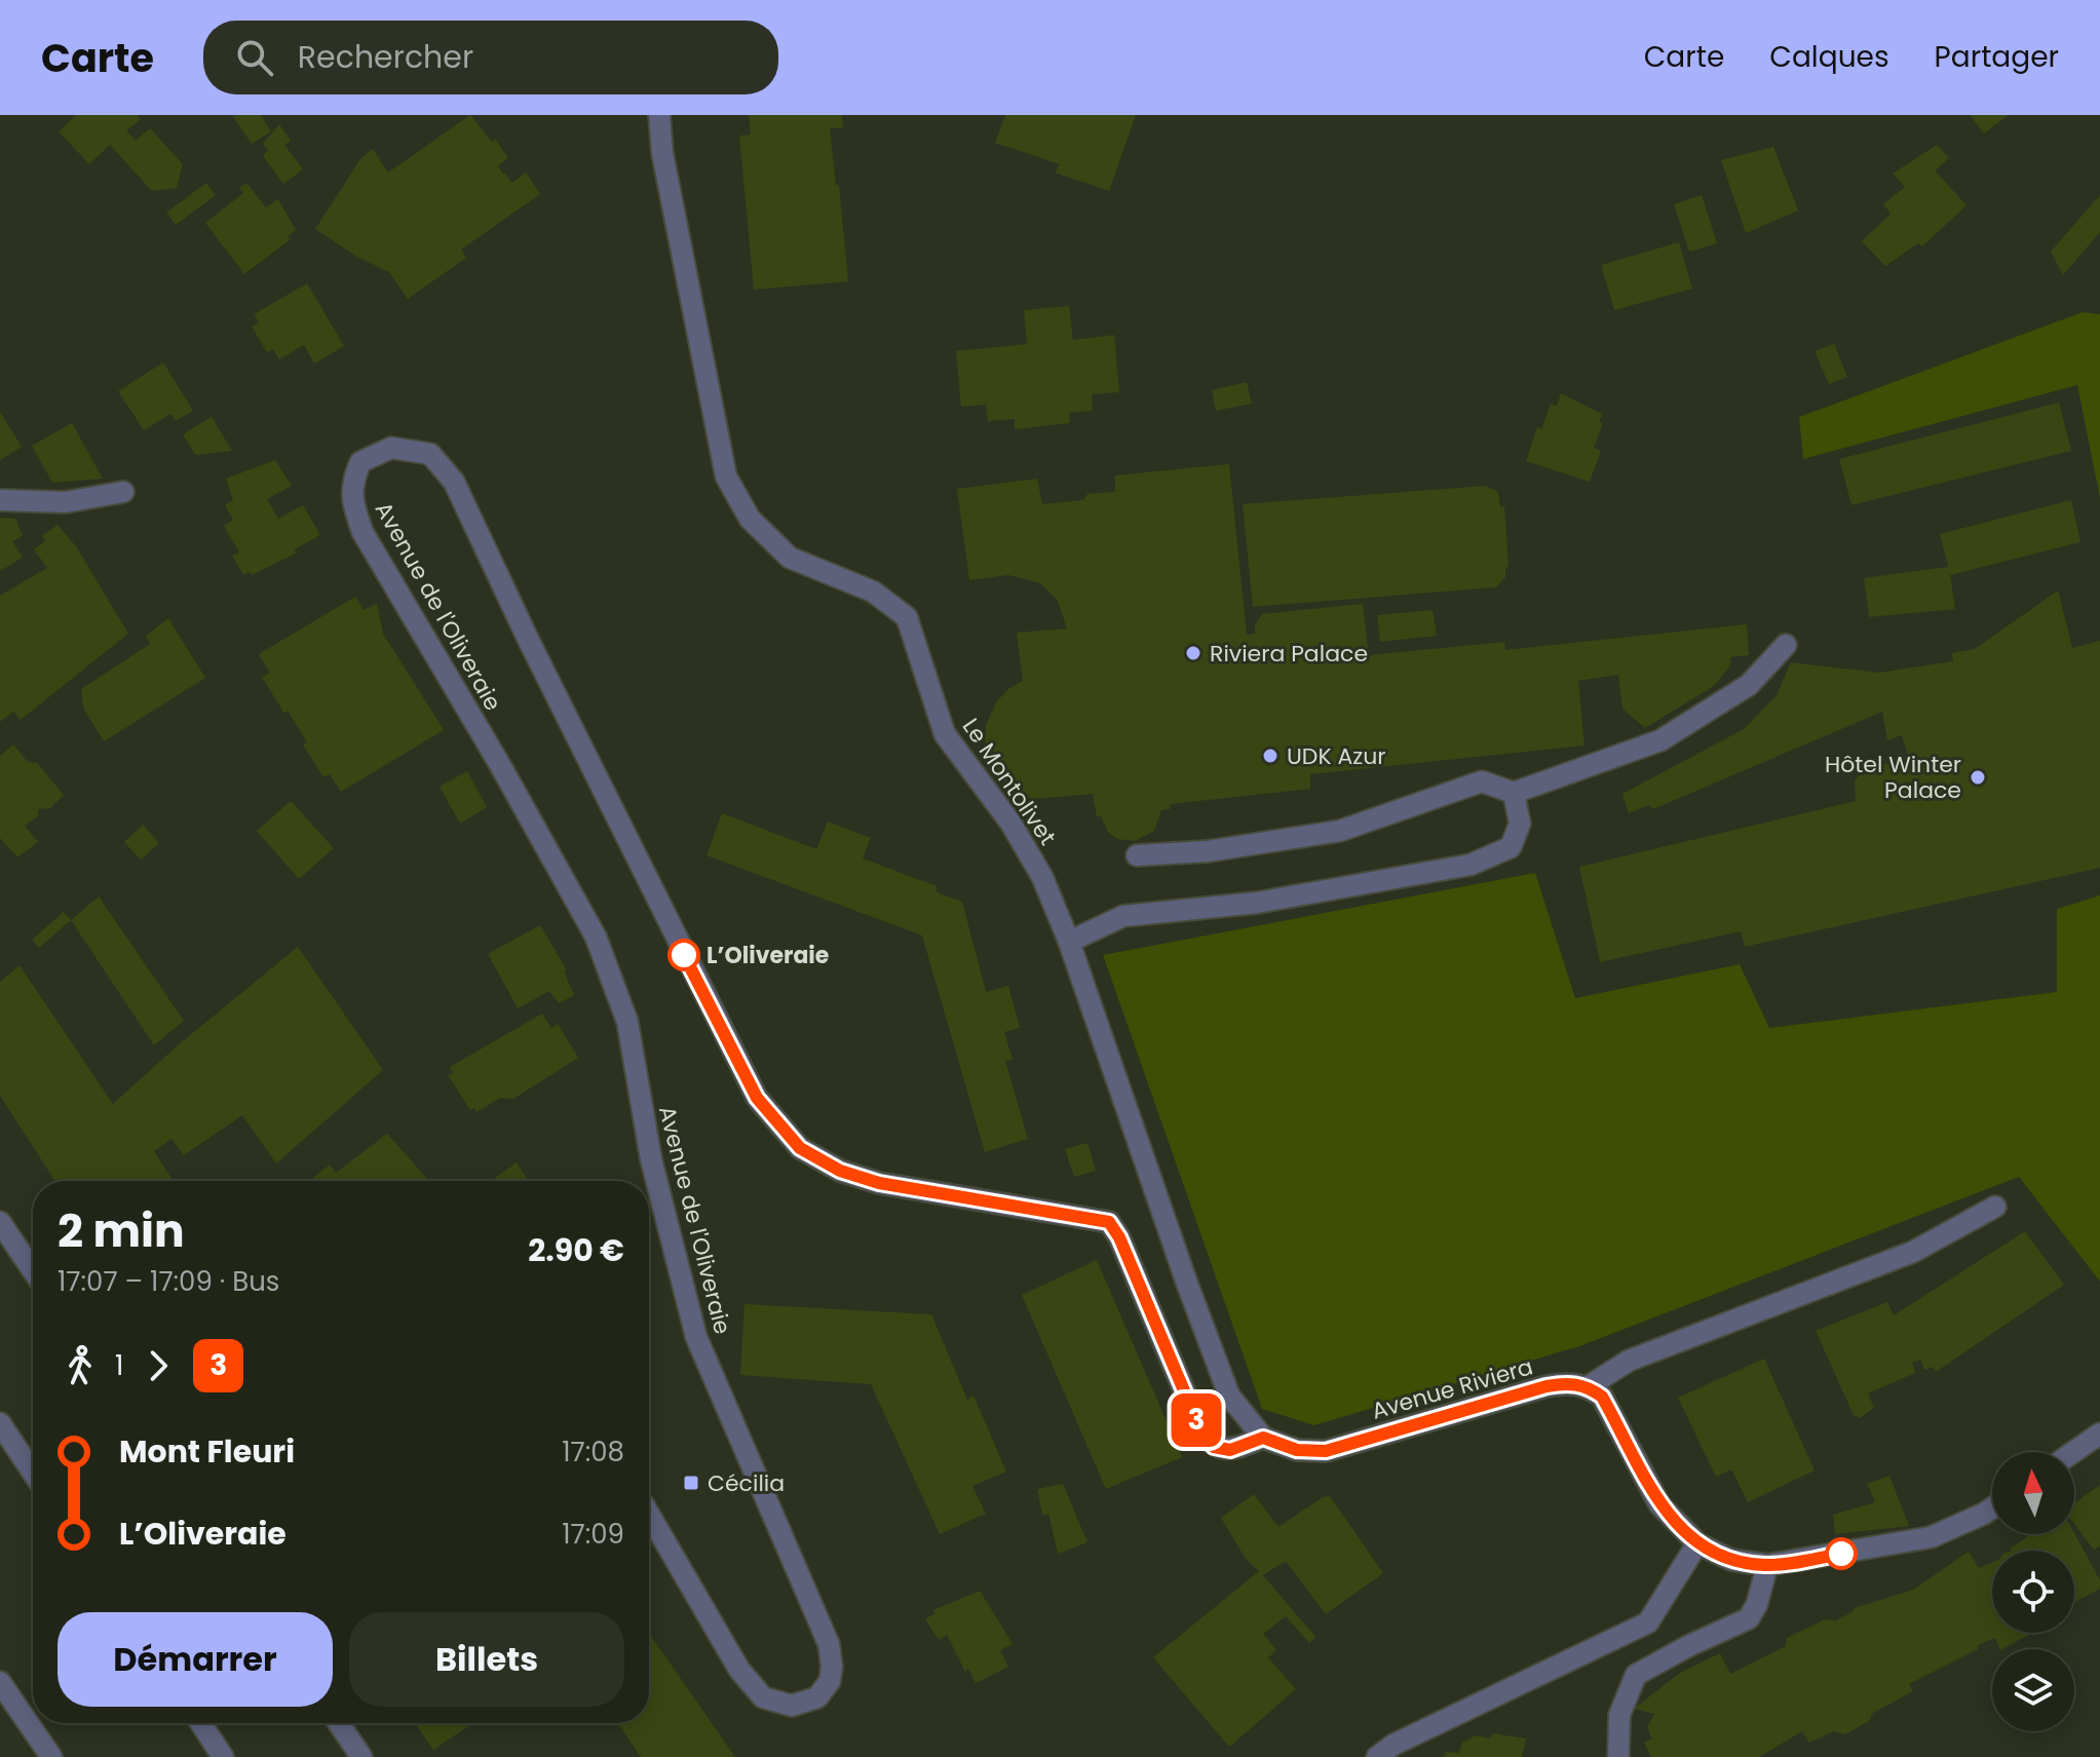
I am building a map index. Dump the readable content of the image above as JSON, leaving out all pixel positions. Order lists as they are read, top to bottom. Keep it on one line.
{"streets":{"street":["Avenue de l'Oliveraie","Le Montolivet","Avenue Riviera"]},"crossings":[["Avenue de l'Oliveraie","Le Montolivet"],["Avenue de l'Oliveraie","Avenue Riviera"],["Le Montolivet","Avenue Riviera"]],"places":{"other":["Riviera Palace","UDK Azur","Hôtel Winter Palace","L’Oliveraie"],"transit":["Cécilia"]},"lines":["bus line 3"],"north":"top","page":{"header":"Carte","search":"Rechercher","nav":["Carte","Calques","Partager"],"on_map":"3","heading":["2 min","17:07 – 17:09 · Bus","2.90 €"],"legs":["1","3"],"list":[{"name":"Mont Fleuri","value":"17:08"},{"name":"L’Oliveraie","value":"17:09"}],"buttons":["Démarrer","Billets"]}}
